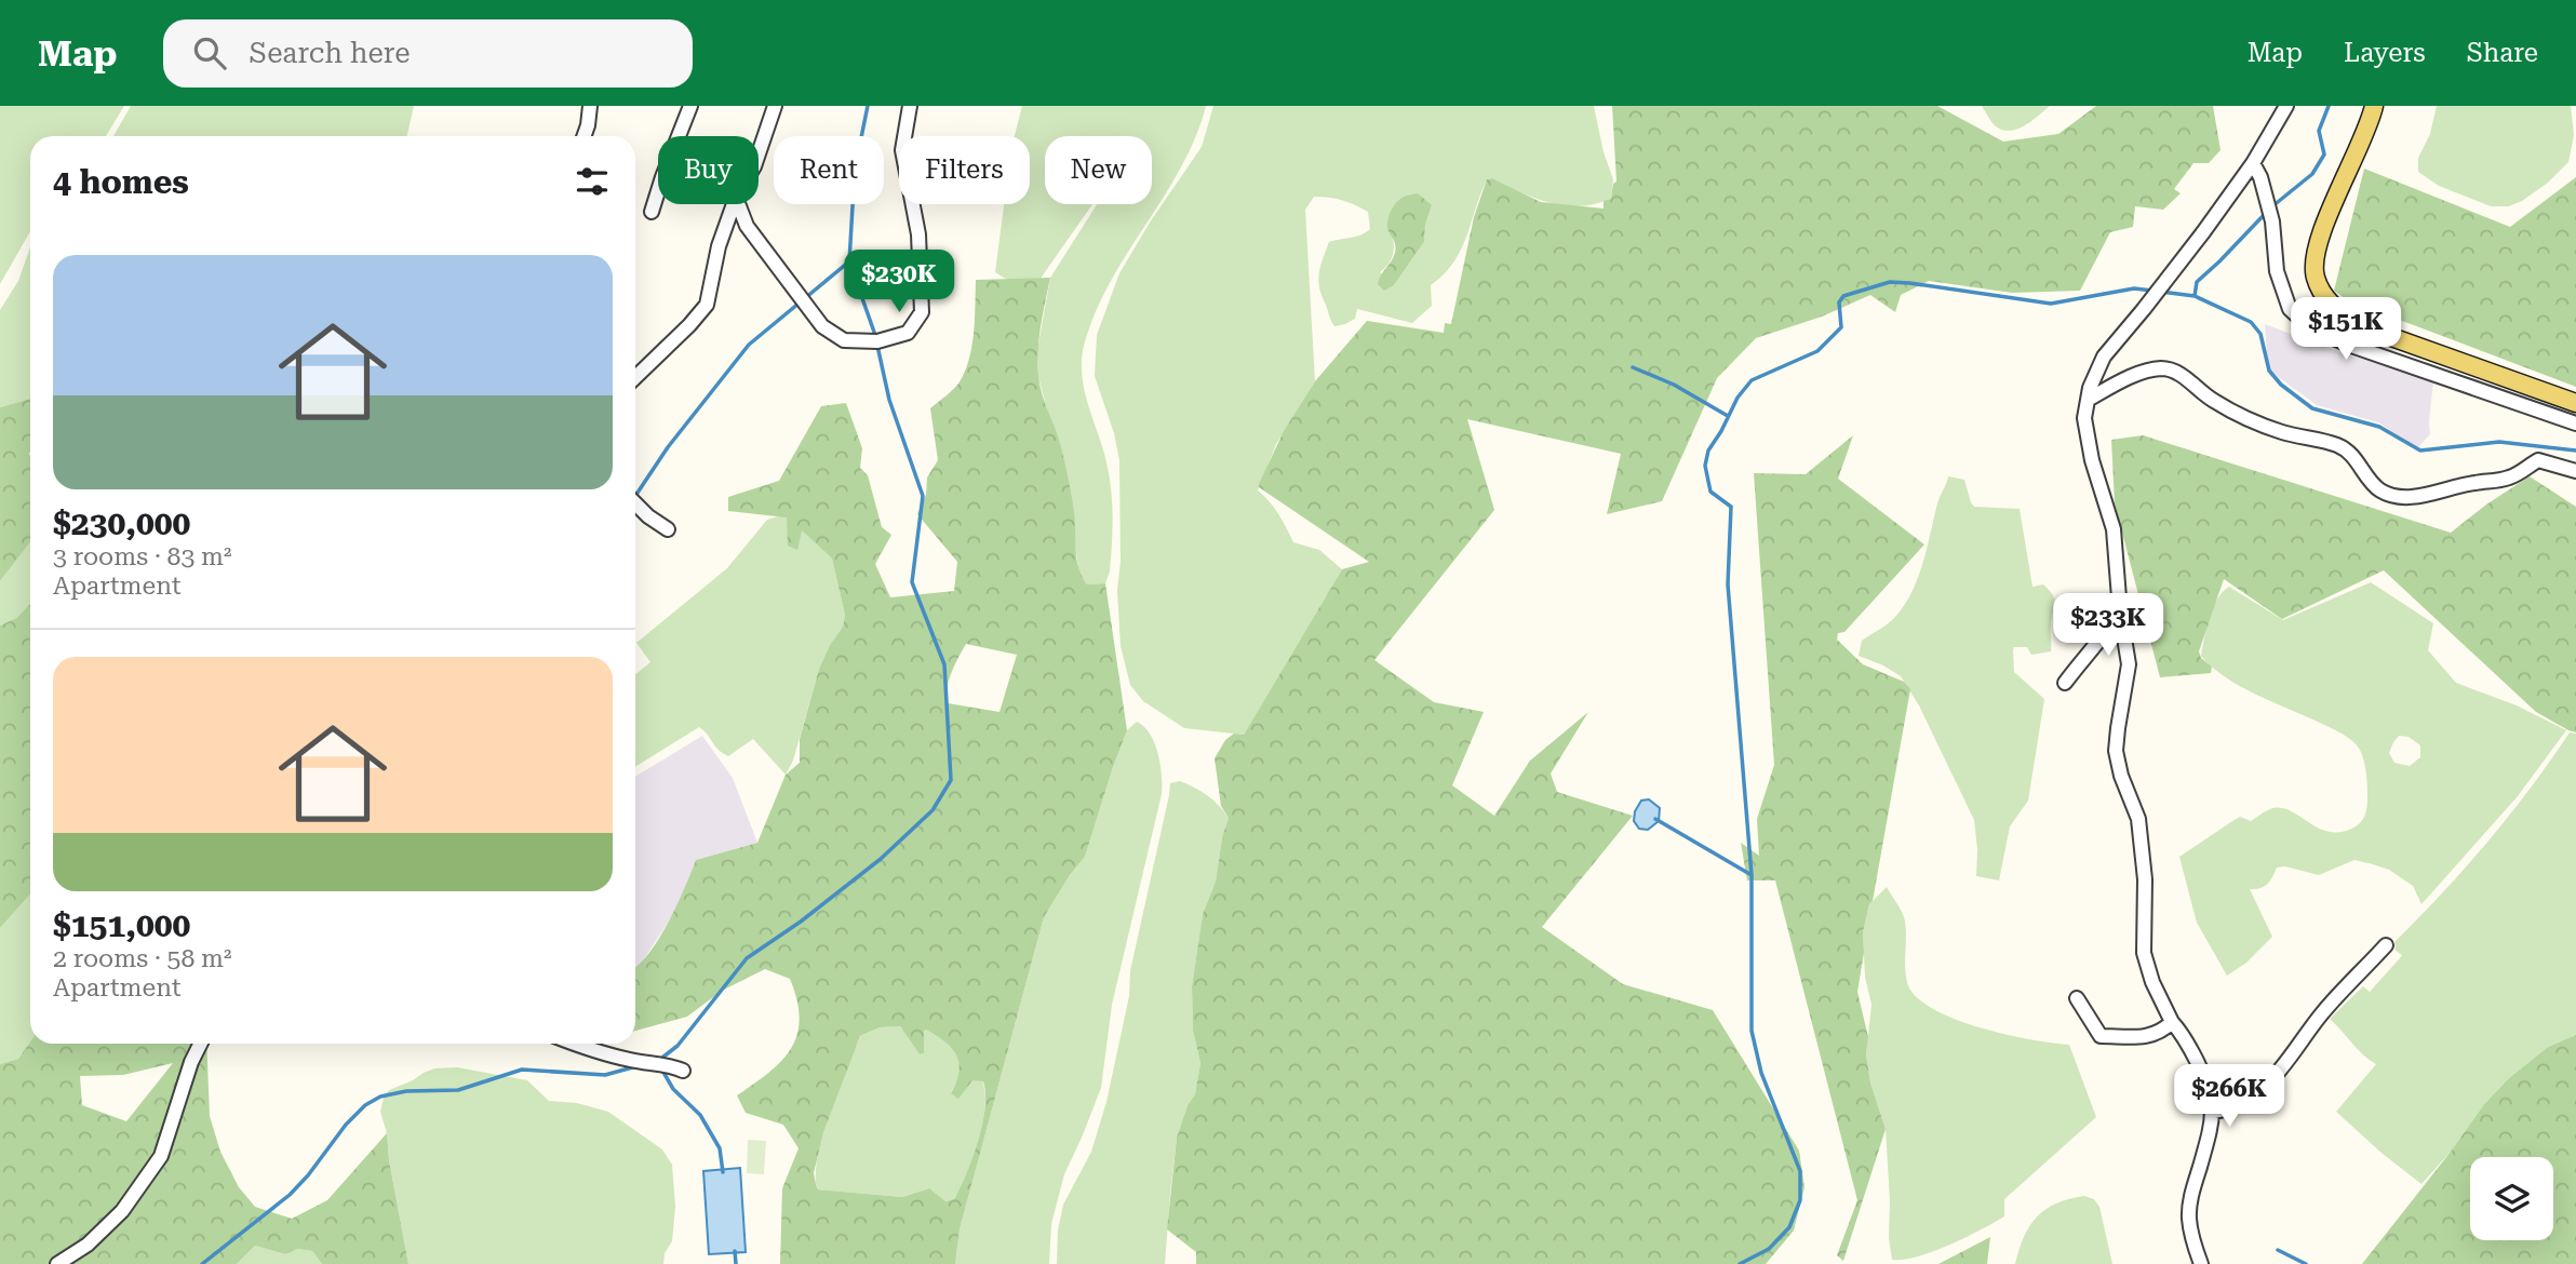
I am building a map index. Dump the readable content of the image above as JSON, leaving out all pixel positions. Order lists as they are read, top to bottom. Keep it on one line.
{"page":{"header":"Map","search":"Search here","nav":["Map","Layers","Share"],"chip":["Buy","Rent","Filters","New"],"heading":"4 homes","list":[{"name":"$230,000","note":"3 rooms · 83 m² · Apartment"},{"name":"$151,000","note":"2 rooms · 58 m² · Apartment"}],"price":["$230K","$151K","$233K","$266K"]}}
